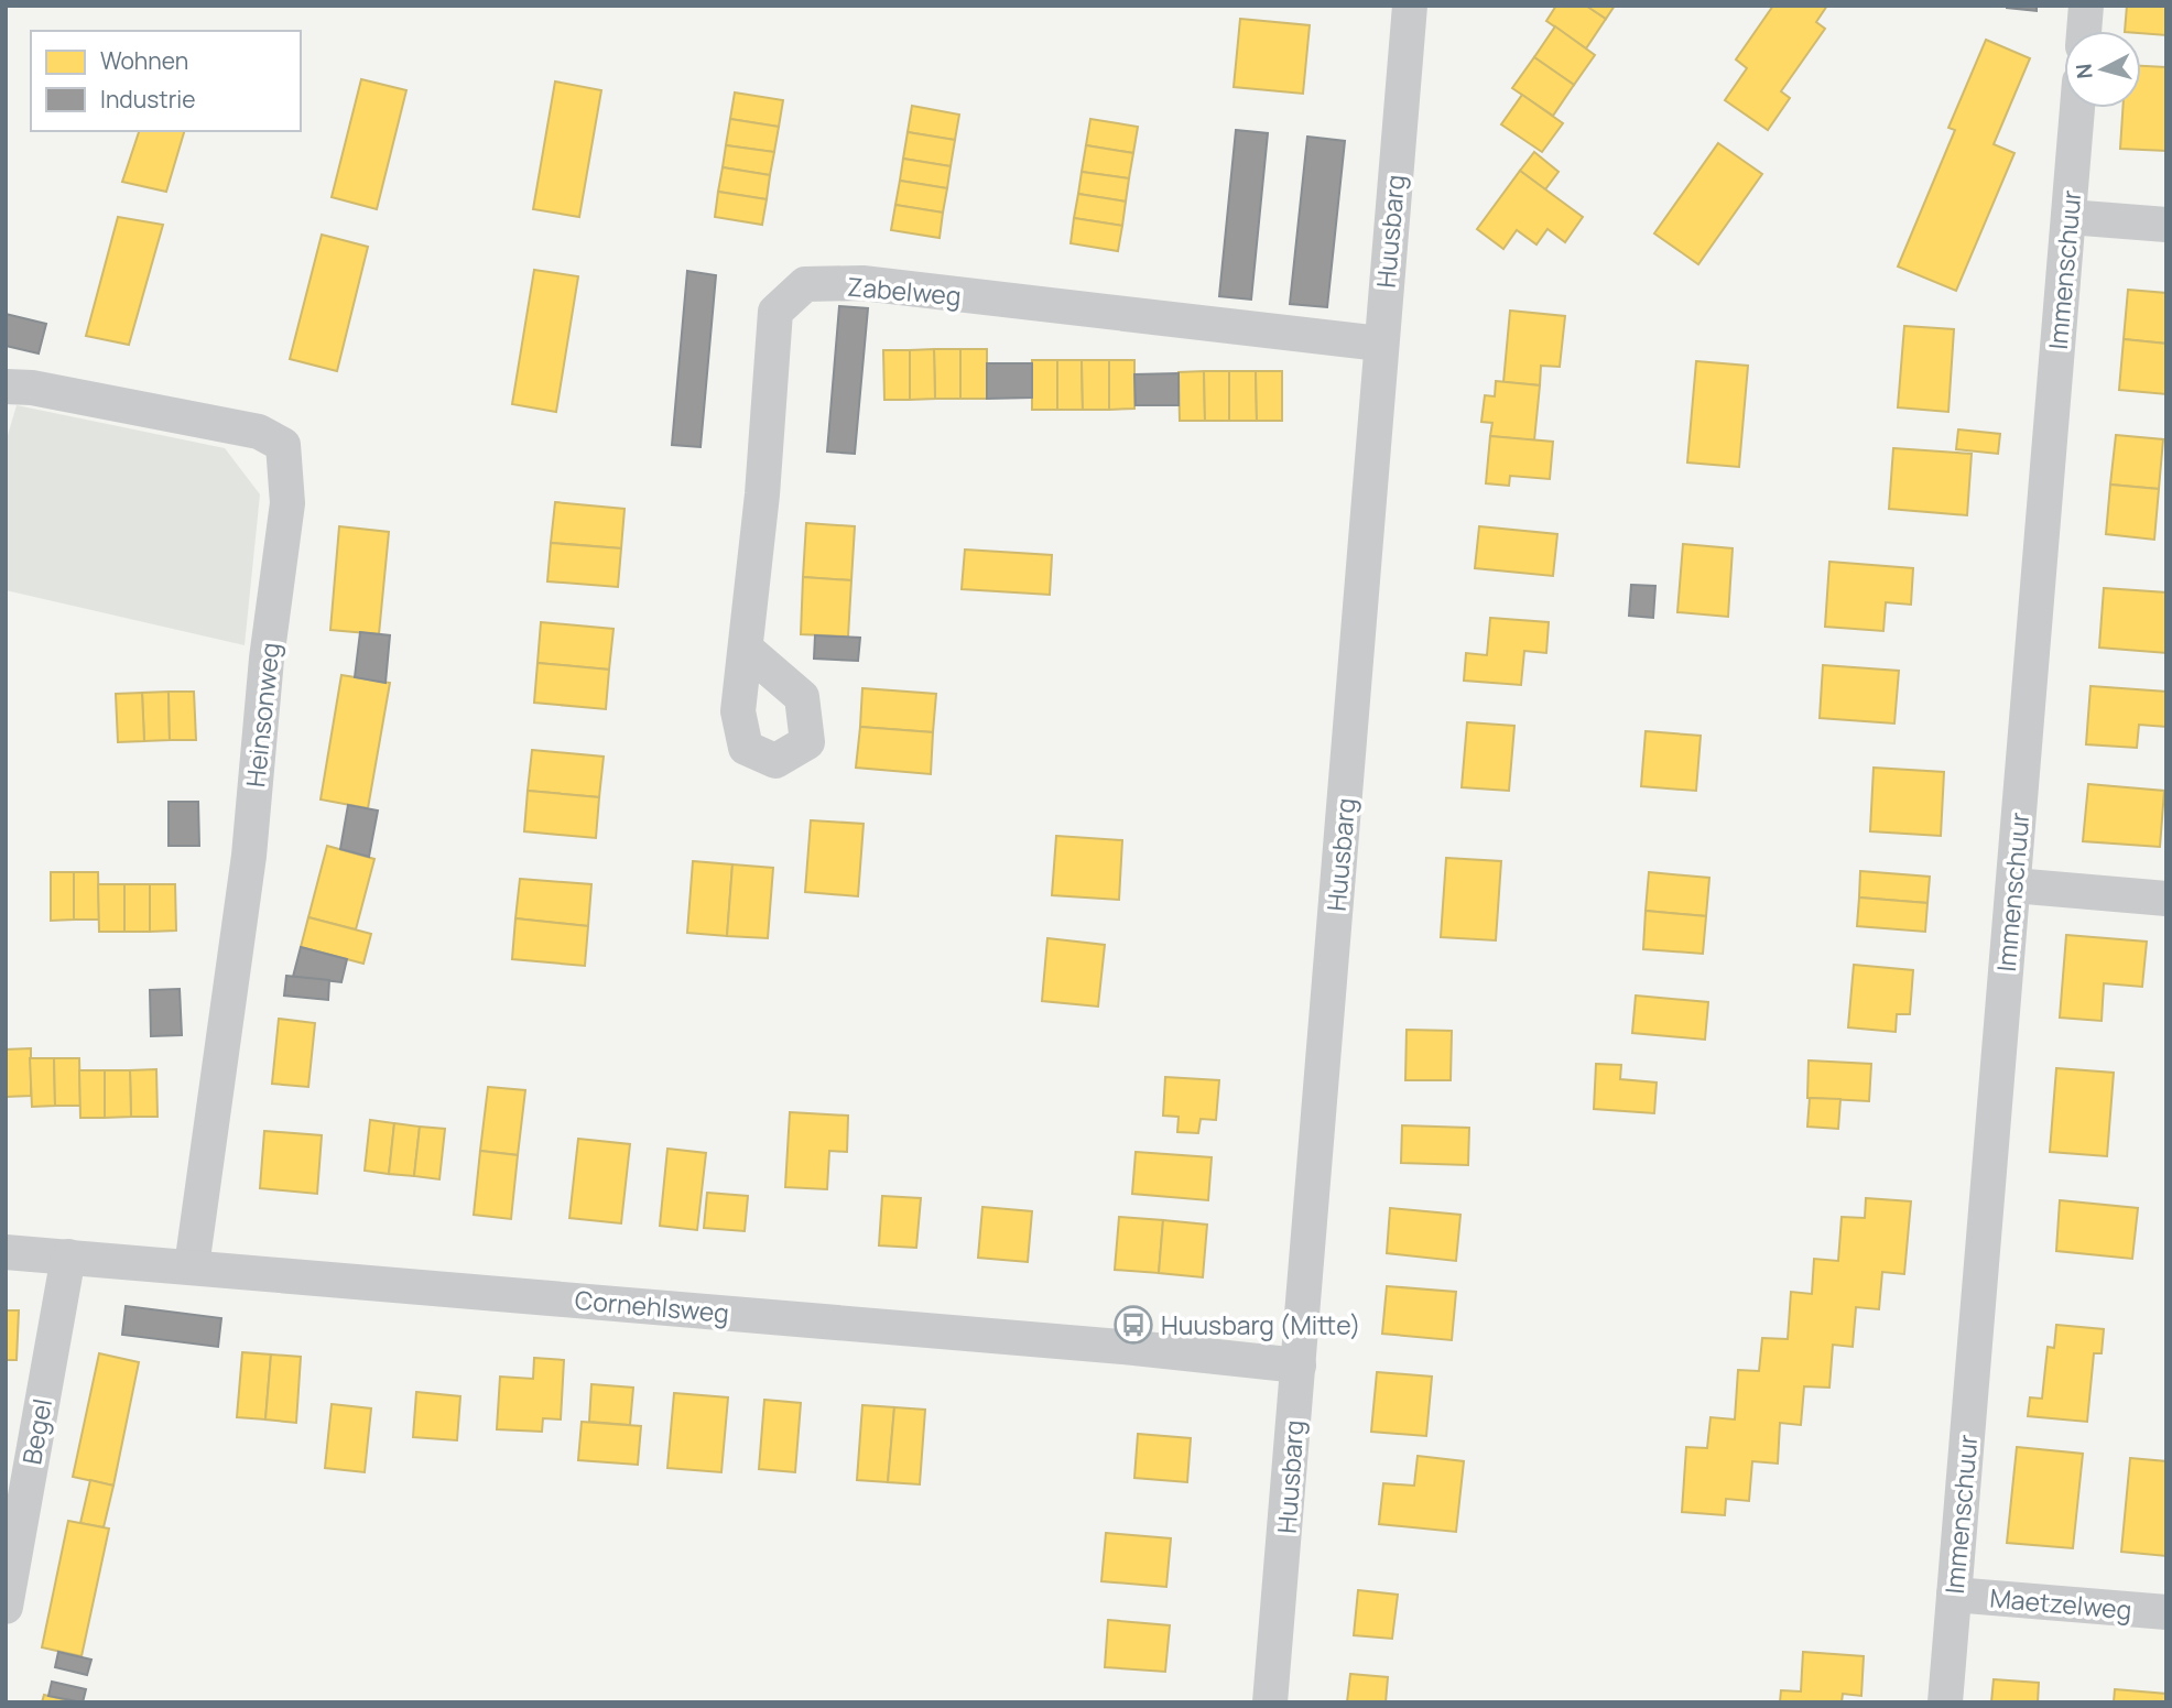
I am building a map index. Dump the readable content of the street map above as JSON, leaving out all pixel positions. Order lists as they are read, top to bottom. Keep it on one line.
{"streets":{"street":["Huusbarg","Immenschuur","Zabelweg","Heinsonweg","Cornehlsweg","Begel","Maetzelweg"]},"crossings":[["Huusbarg","Zabelweg"],["Huusbarg","Cornehlsweg"],["Immenschuur","Maetzelweg"],["Heinsonweg","Cornehlsweg"],["Cornehlsweg","Begel"]],"places":{"bus stop":["Huusbarg (Mitte)"]},"legend":["Wohnen","Industrie"],"north":"left"}
